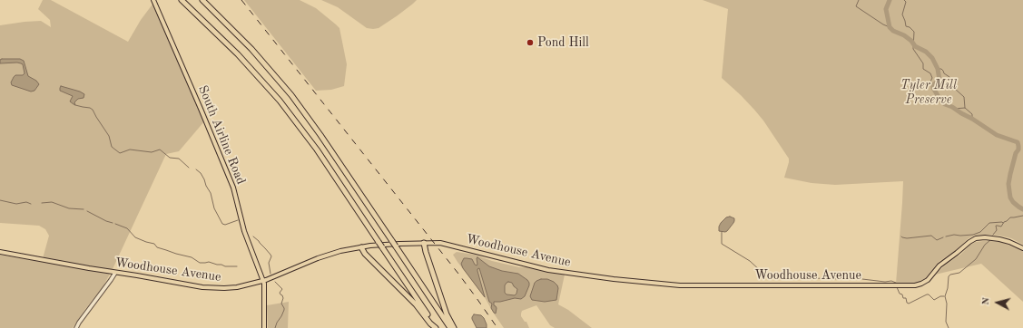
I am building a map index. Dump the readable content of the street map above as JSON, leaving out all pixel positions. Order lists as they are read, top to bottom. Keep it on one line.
{"streets":{"main road":["South Airline Road","Woodhouse Avenue"]},"crossings":[["South Airline Road","Woodhouse Avenue"]],"parks":["Tyler Mill Preserve"],"places":["Pond Hill"],"north":"left"}
